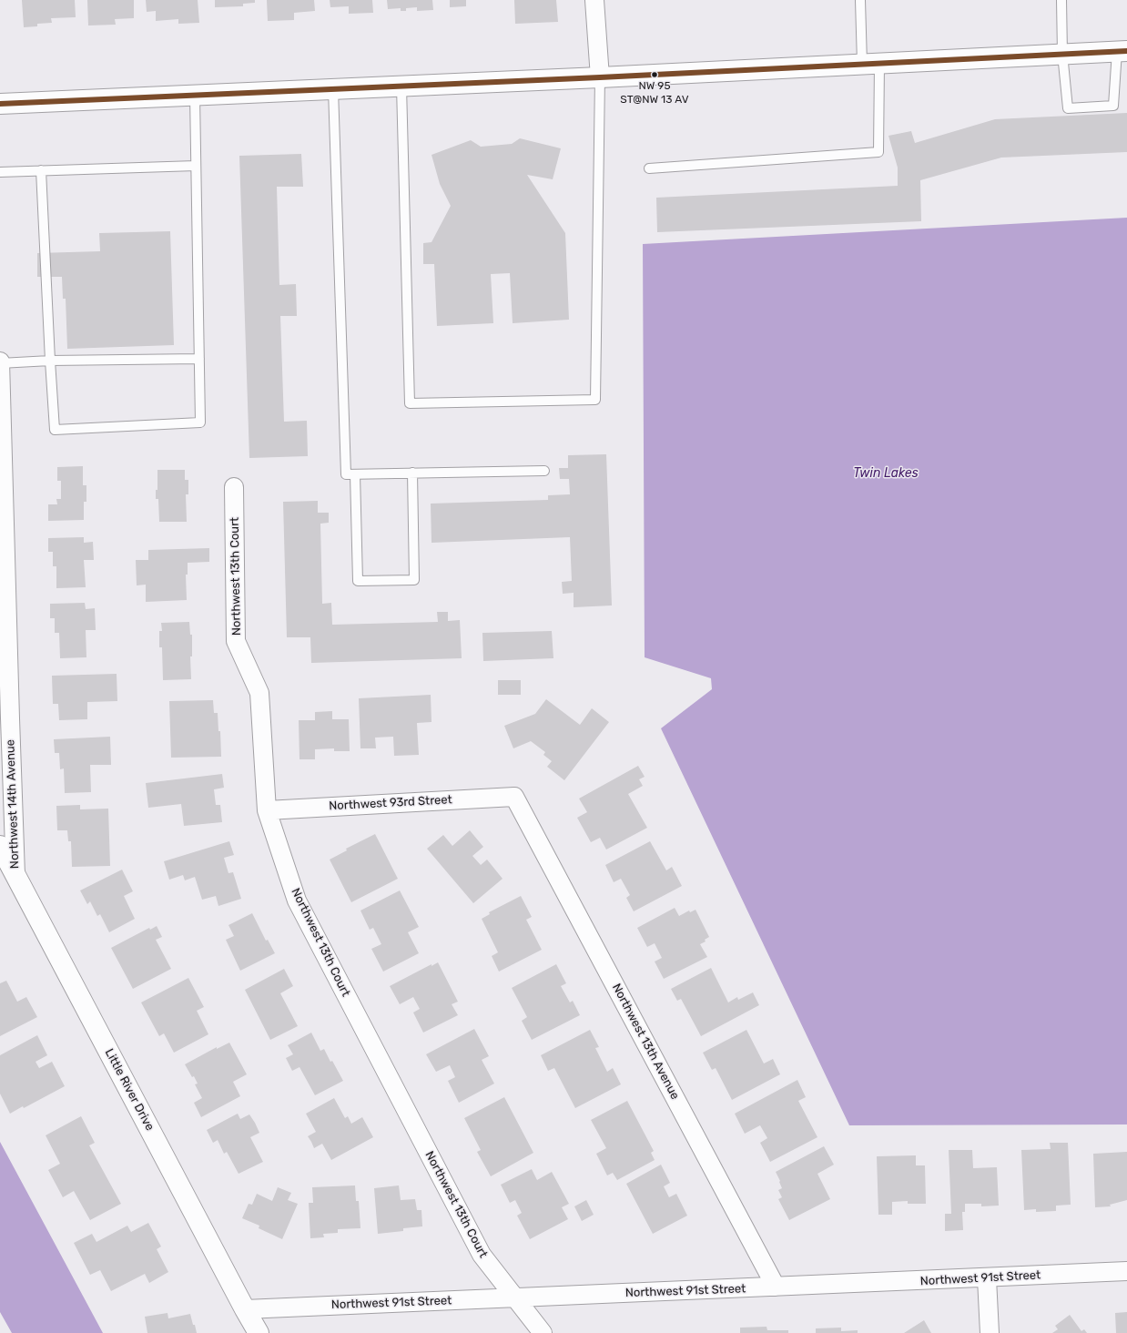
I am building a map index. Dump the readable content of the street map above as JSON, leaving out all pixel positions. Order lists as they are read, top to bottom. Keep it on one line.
{"streets":{"main road":["Little River Drive"],"street":["Northwest 13th Court","Northwest 93rd Street","Northwest 14th Avenue","Northwest 13th Avenue","Northwest 91st Street"]},"crossings":[["Northwest 13th Court","Northwest 93rd Street"],["Northwest 13th Court","Northwest 91st Street"],["Northwest 93rd Street","Northwest 13th Avenue"],["Northwest 14th Avenue","Little River Drive"],["Northwest 13th Avenue","Northwest 91st Street"],["Little River Drive","Northwest 91st Street"]],"water":["Twin Lakes"],"places":["NW 95 ST@NW 13 AV"]}
